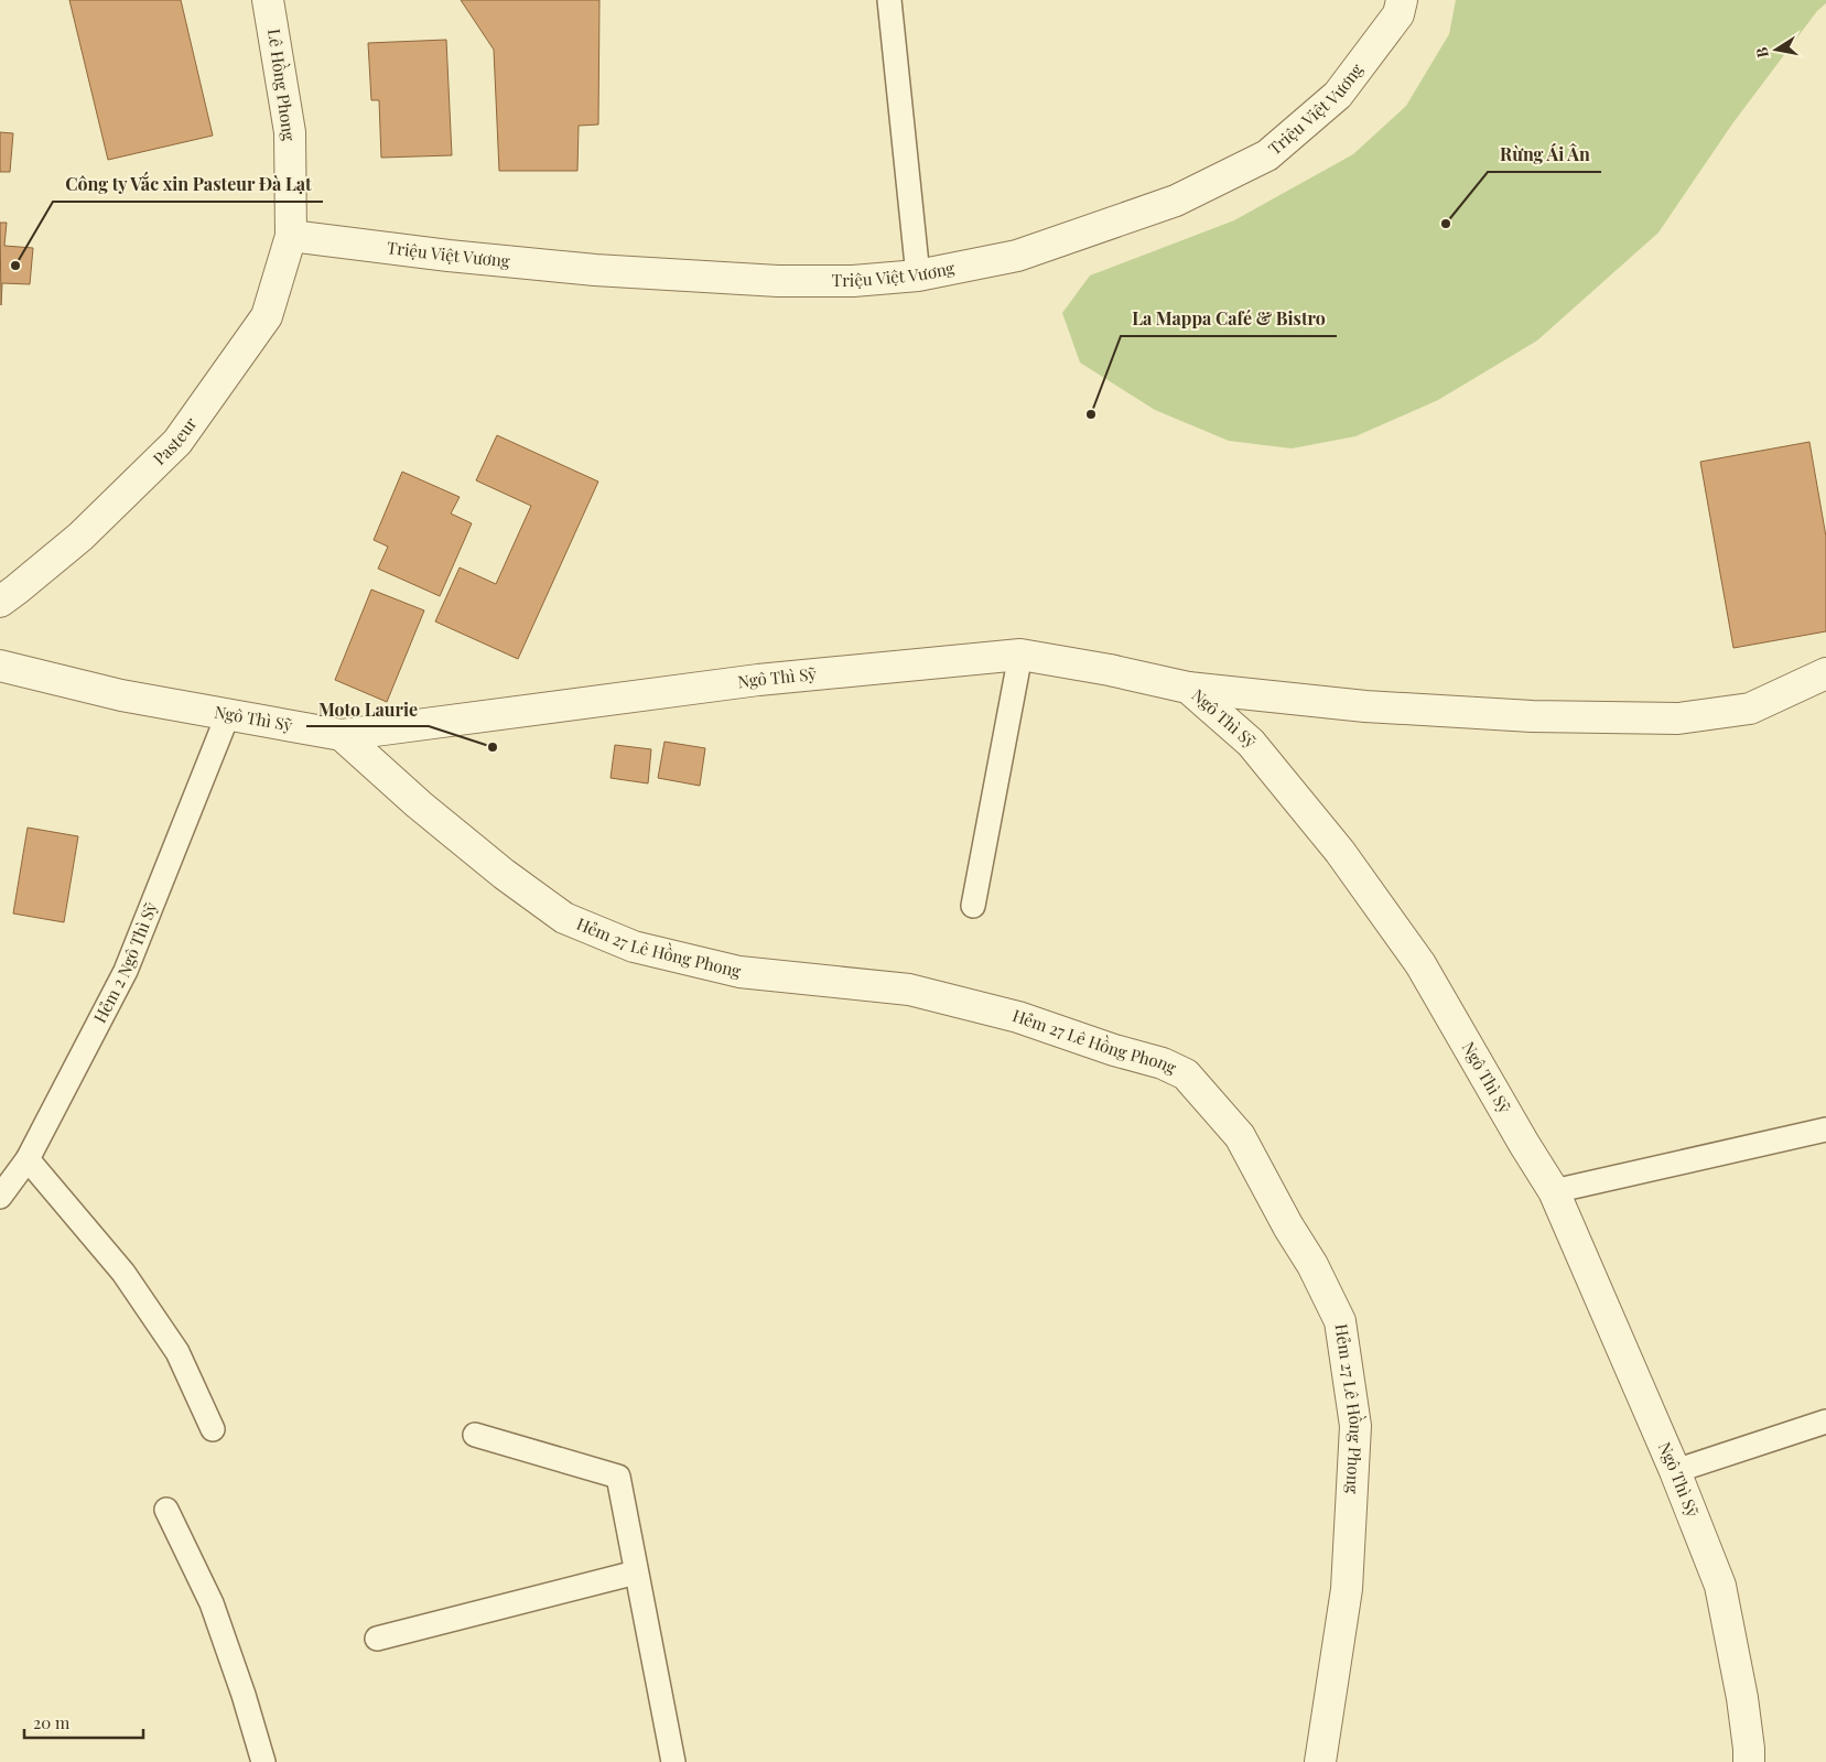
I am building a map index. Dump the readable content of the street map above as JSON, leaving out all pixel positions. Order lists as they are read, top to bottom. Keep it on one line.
{"streets":{"street":["Lê Hồng Phong","Triệu Việt Vương","Pasteur","Ngô Thì Sỹ","Hẻm 27 Lê Hồng Phong"],"lane":["Hẻm 2 Ngô Thì Sỹ"]},"crossings":[["Lê Hồng Phong","Triệu Việt Vương"],["Lê Hồng Phong","Pasteur"],["Triệu Việt Vương","Pasteur"],["Ngô Thì Sỹ","Hẻm 27 Lê Hồng Phong"],["Ngô Thì Sỹ","Hẻm 2 Ngô Thì Sỹ"]],"places":["Rừng Ái Ân","Công ty Vắc xin Pasteur Đà Lạt","La Mappa Café & Bistro","Moto Laurie"],"scale_bar":"20 m","north":"left"}
